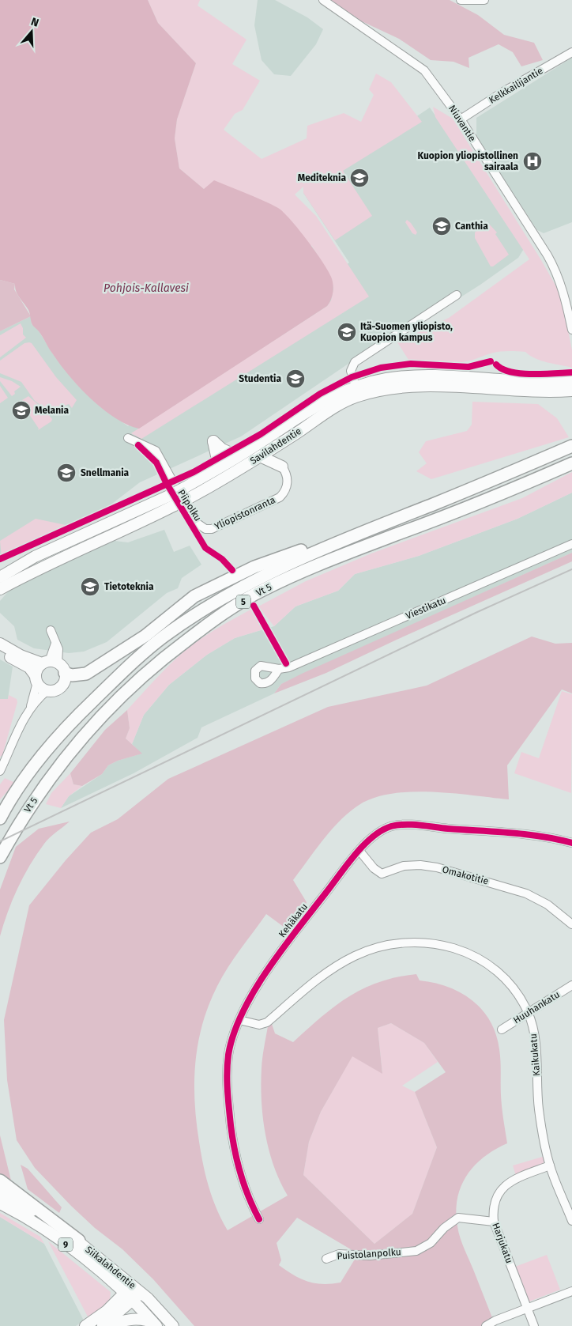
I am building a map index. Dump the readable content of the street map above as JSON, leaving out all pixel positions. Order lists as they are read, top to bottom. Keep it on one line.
{"streets":{"highway":["Vt 5","5"],"main road":["Savilahdentie","9","Siikalahdentie"],"street":["Kelkkailijantie","Niuvantie","Yliopistonranta","Viestikatu","Omakotitie","Kehäkatu","Huuhankatu","Kaikukatu","Harjukatu","Puistolanpolku"],"cycle path":["Piipolku"]},"crossings":[["Kelkkailijantie","Niuvantie"],["Omakotitie","Kehäkatu"],["Kehäkatu","Kaikukatu"],["Huuhankatu","Kaikukatu"],["Kaikukatu","Harjukatu"],["Harjukatu","Puistolanpolku"],["9","Siikalahdentie"]],"water":["Pohjois-Kallavesi"],"places":{"hospital":["Kuopion yliopistollinen sairaala"],"school or university":["Mediteknia","Canthia","Itä-Suomen yliopisto, Kuopion kampus","Studentia","Melania","Snellmania","Tietoteknia"]},"north":"top"}
